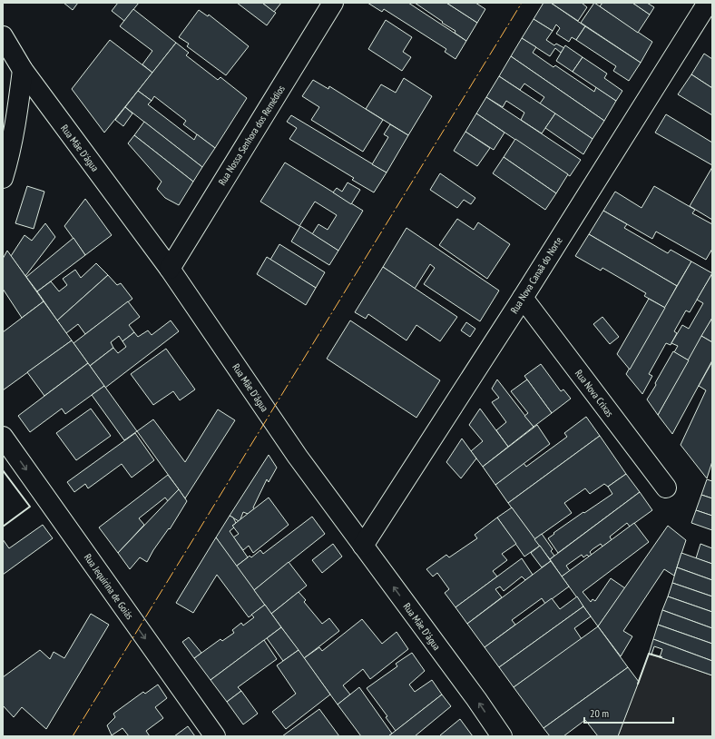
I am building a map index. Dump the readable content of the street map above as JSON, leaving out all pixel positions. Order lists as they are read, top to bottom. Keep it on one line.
{"streets":{"street":["Rua Nossa Senhora dos Remédios","Rua Mãe D'água","Rua Nova Canaã do Norte","Rua Nova Crixas","Rua Jequirina de Goiás"]},"crossings":[["Rua Nossa Senhora dos Remédios","Rua Mãe D'água"],["Rua Mãe D'água","Rua Nova Canaã do Norte"],["Rua Nova Canaã do Norte","Rua Nova Crixas"]],"one_way":["Rua Jequirina de Goiás"],"scale_bar":"20 m"}
